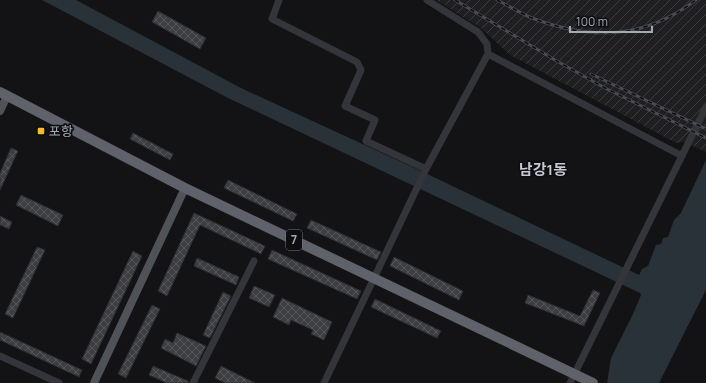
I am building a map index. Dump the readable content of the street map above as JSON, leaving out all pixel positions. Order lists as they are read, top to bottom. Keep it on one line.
{"streets":{"highway":["7"]},"districts":["남강1동"],"places":{"transit":["포항"]},"scale_bar":"100 m"}
